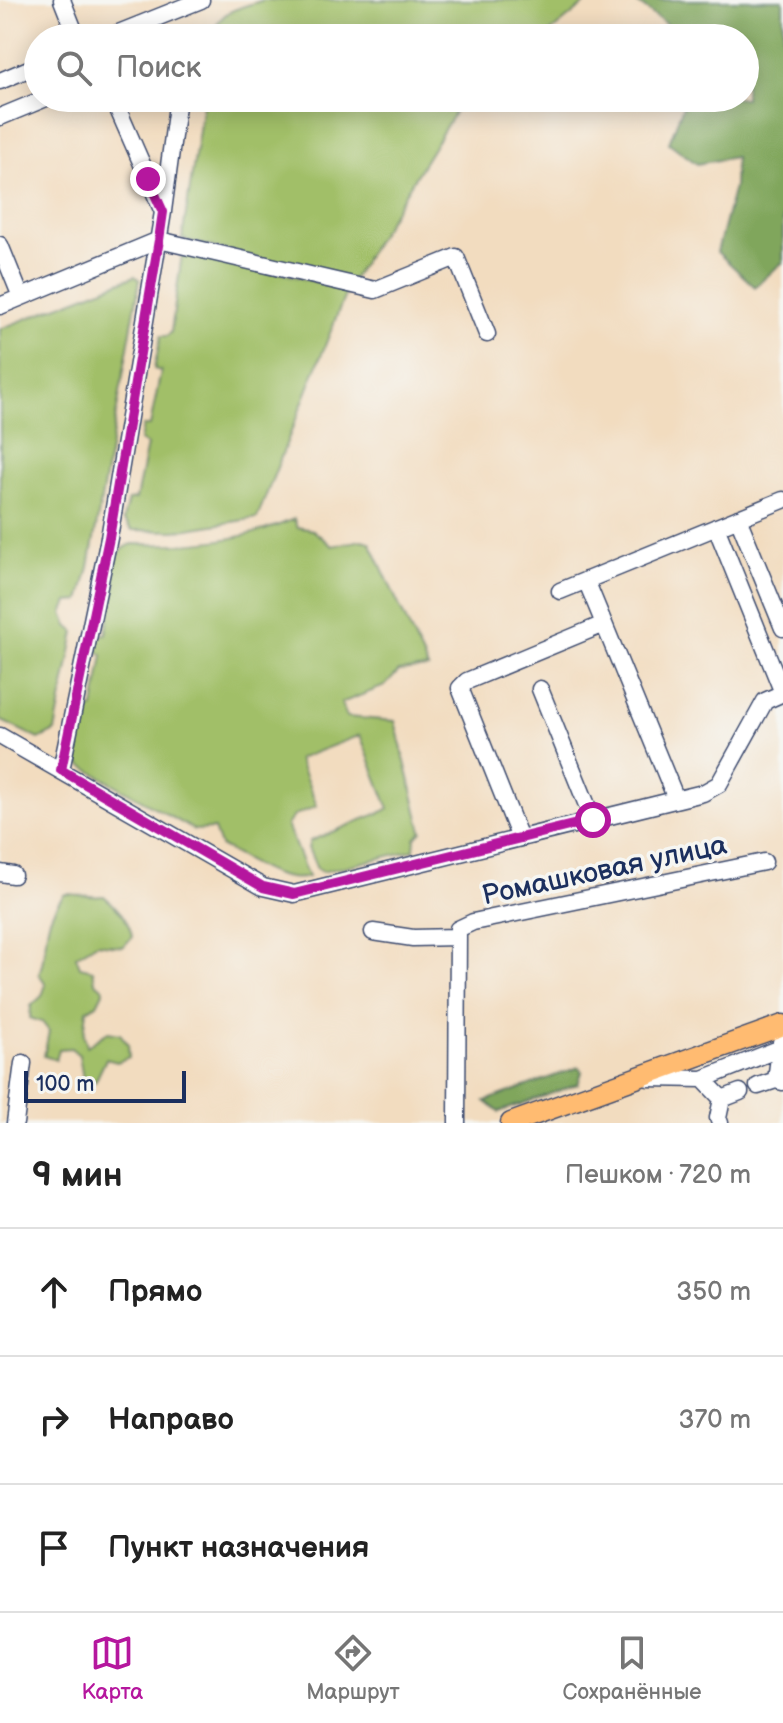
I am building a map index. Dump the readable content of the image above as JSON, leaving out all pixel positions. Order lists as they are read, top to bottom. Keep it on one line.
{"streets":{"street":["Ромашковая улица"]},"scale_bar":"100 m","page":{"search":"Поиск","scale":"100 m","heading":["9 мин","Пешком · 720 m"],"list":[["Прямо","350 m"],["Направо","370 m"],"Пункт назначения"],"nav":["Карта","Маршрут","Сохранённые"]}}
